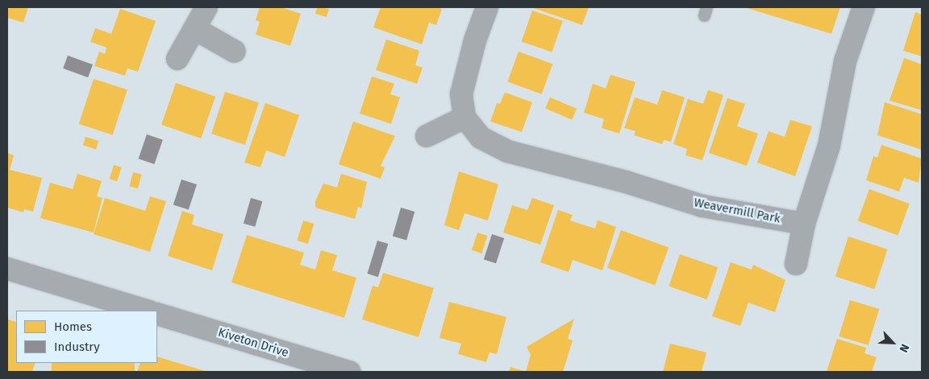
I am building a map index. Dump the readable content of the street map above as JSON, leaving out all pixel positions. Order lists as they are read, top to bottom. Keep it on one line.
{"streets":{"street":["Weavermill Park","Kiveton Drive"]},"legend":["Homes","Industry"],"north":"bottom right"}
